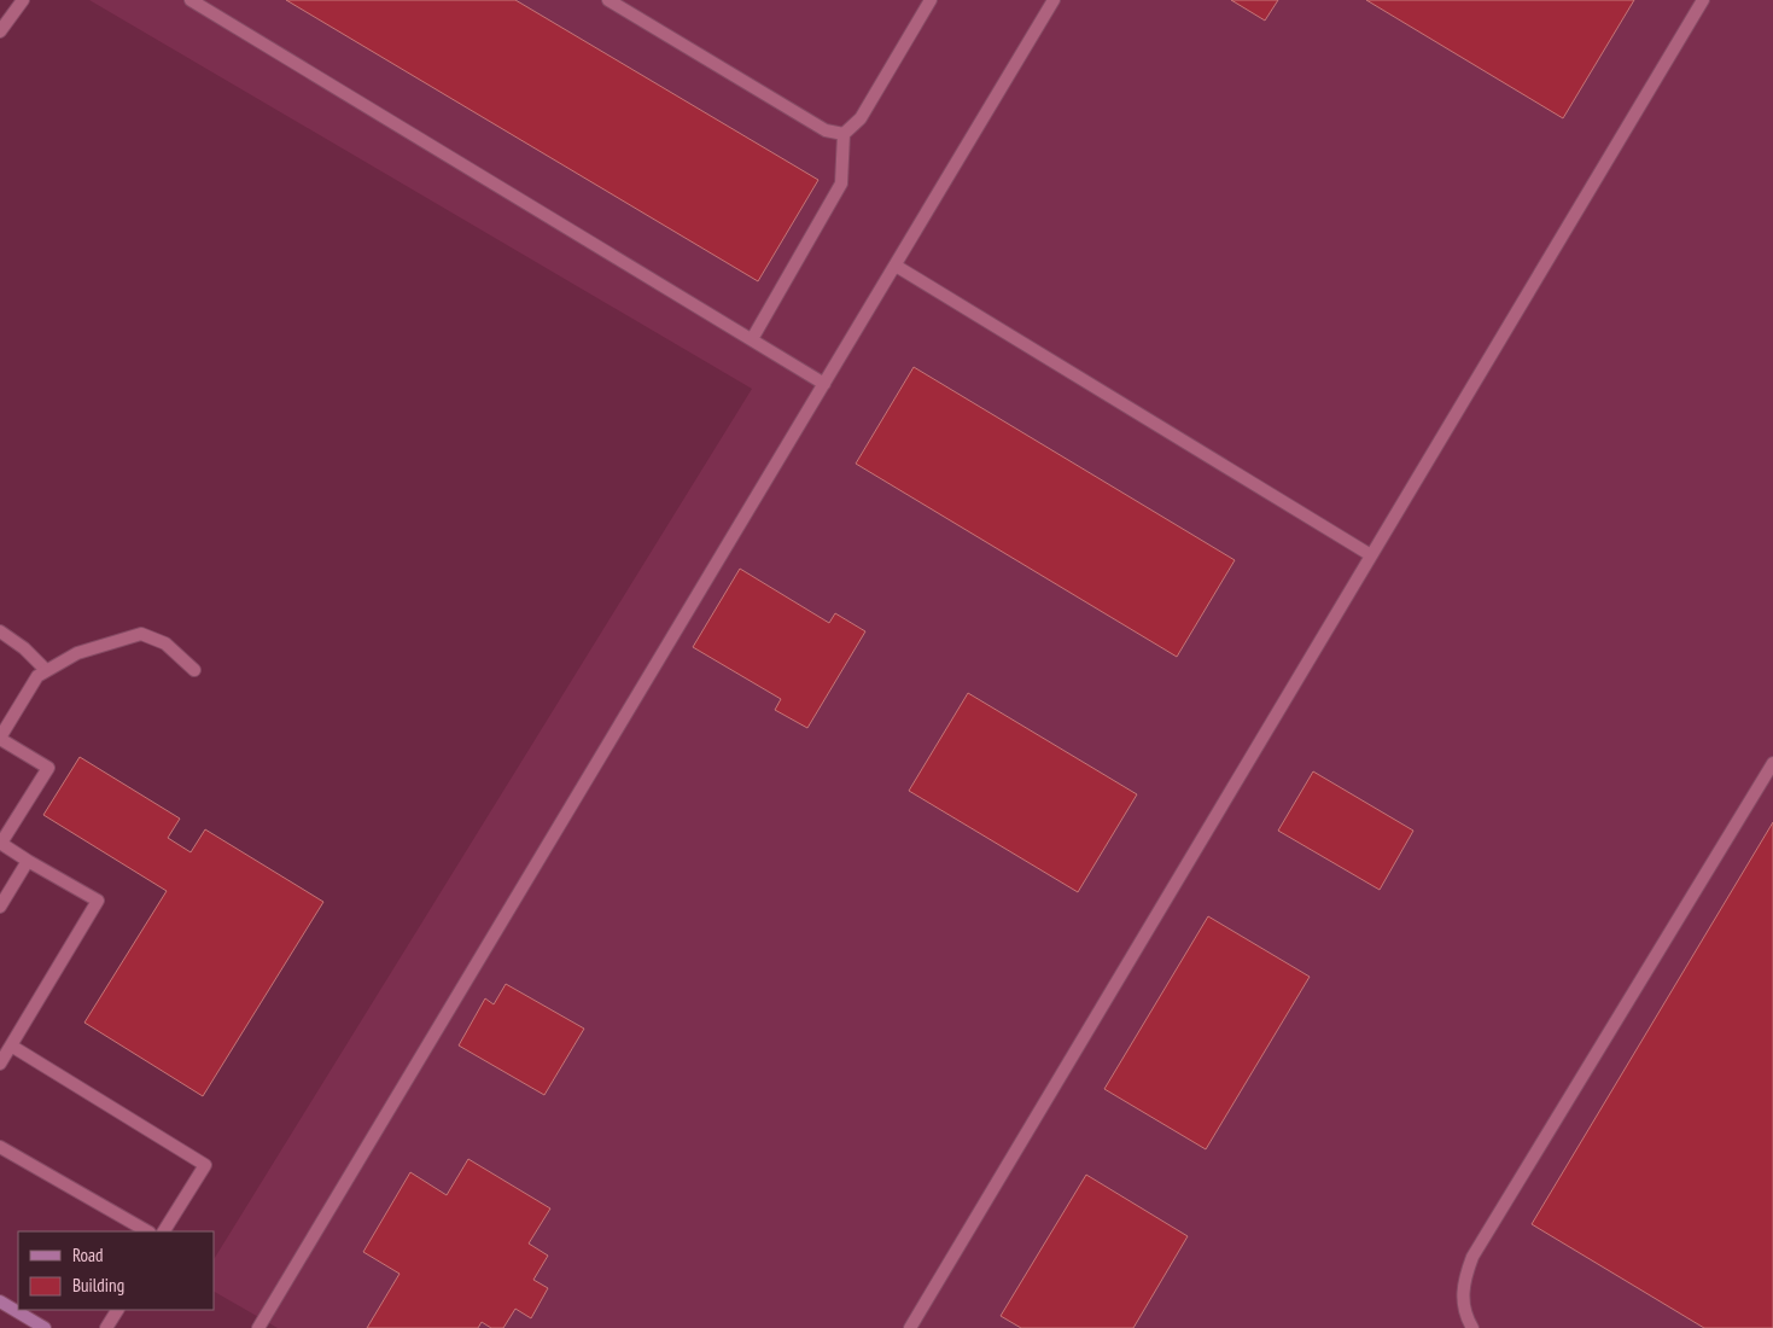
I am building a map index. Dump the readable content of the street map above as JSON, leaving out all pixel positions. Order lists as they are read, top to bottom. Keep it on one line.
{"legend":["Road","Building"]}
